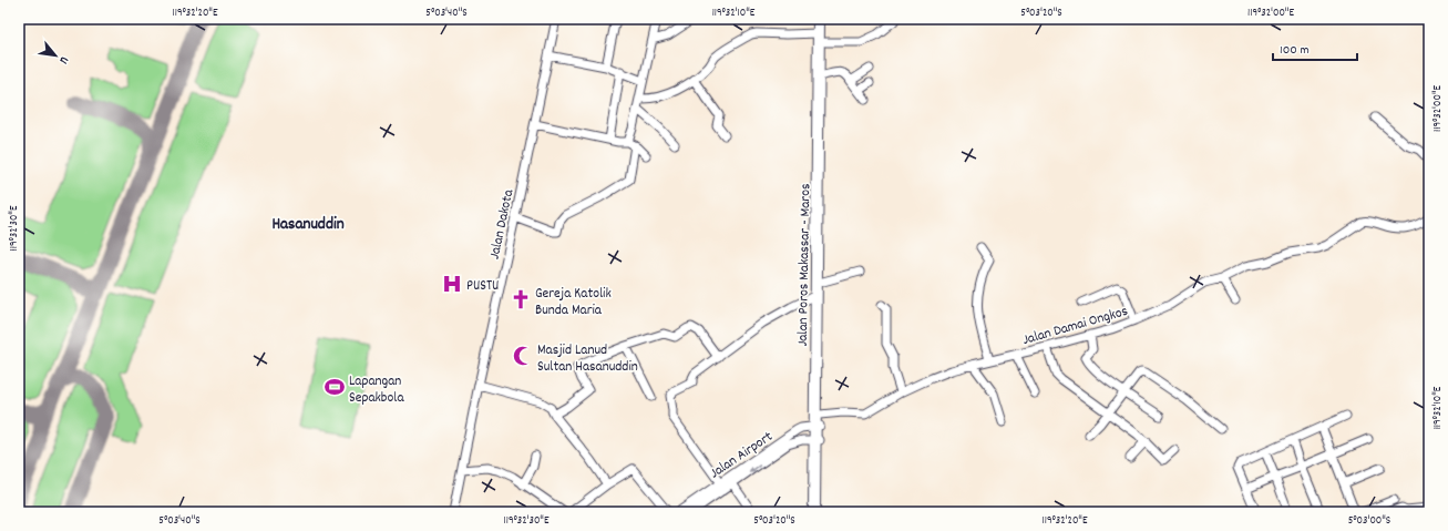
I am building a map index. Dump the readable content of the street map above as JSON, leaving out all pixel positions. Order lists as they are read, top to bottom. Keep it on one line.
{"streets":{"highway":["Jalan Poros Makassar - Maros"],"street":["Jalan Dakota","Jalan Damai Ongkos","Jalan Airport"]},"crossings":[["Jalan Poros Makassar - Maros","Jalan Damai Ongkos"],["Jalan Poros Makassar - Maros","Jalan Airport"],["Jalan Damai Ongkos","Jalan Airport"]],"districts":["Hasanuddin"],"places":{"hospital":["PUSTU"],"church":["Gereja Katolik Bunda Maria"],"mosque":["Masjid Lanud Sultan Hasanuddin"],"sports":["Lapangan Sepakbola"]},"scale_bar":"100 m","north":"bottom right","coordinates":["119°32'20\"E","5°03'40\"S","119°32'10\"E","5°03'20\"S","119°32'00\"E","119°32'30\"E","5°03'00\"S"]}
